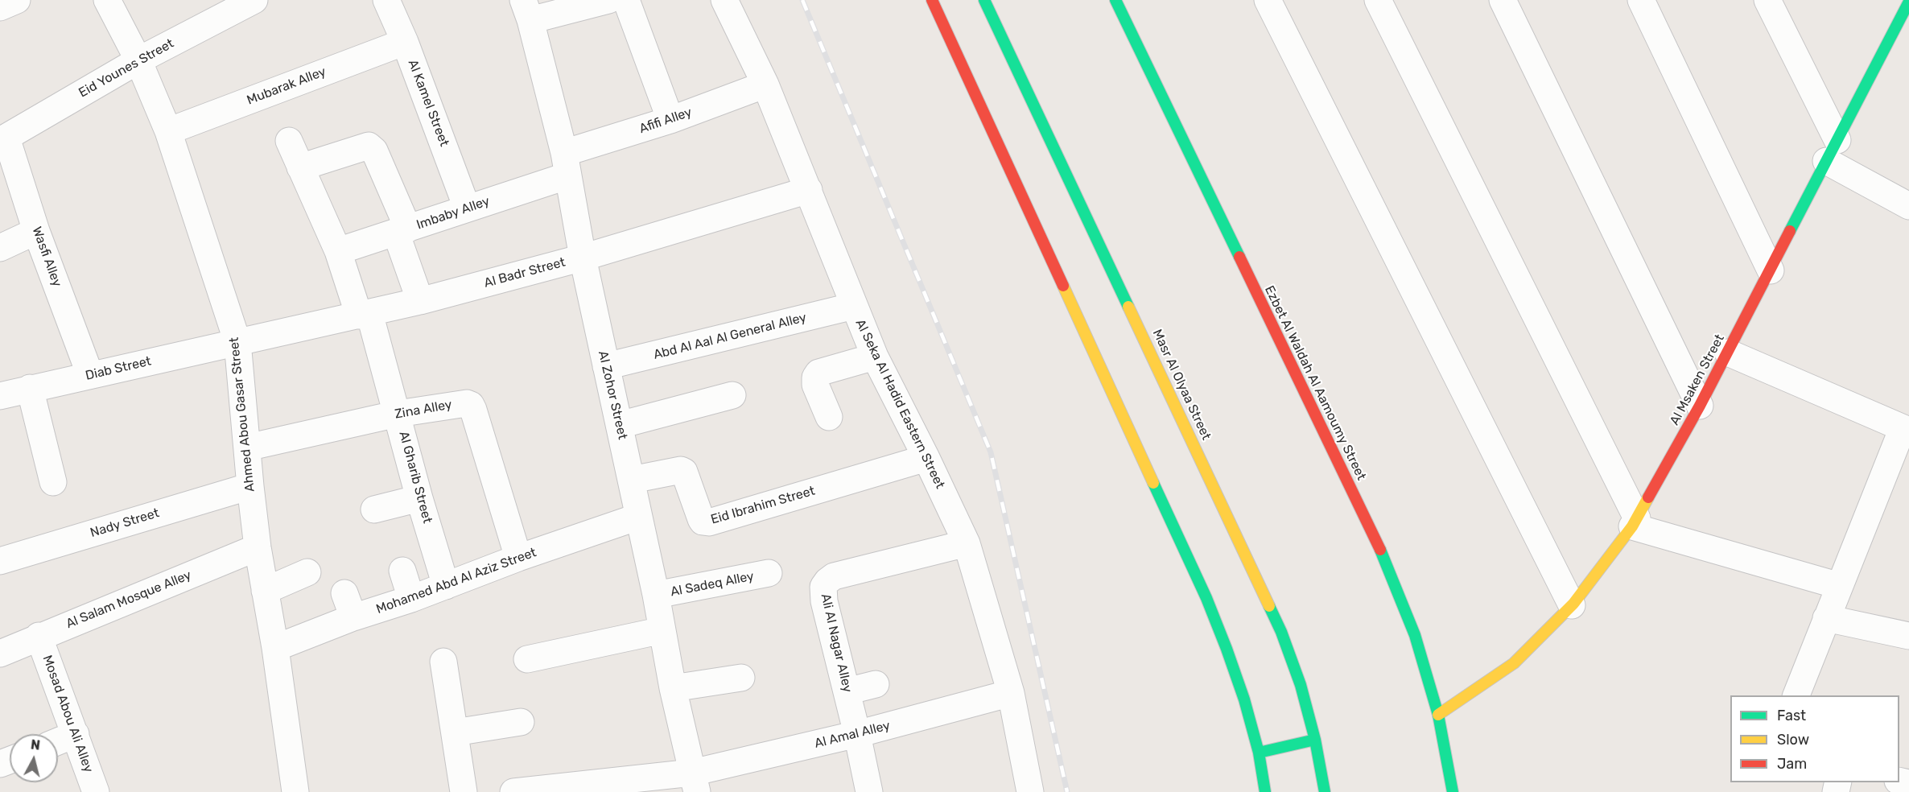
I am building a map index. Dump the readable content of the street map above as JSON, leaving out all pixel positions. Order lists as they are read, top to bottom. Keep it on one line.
{"streets":{"street":["Eid Younes Street","Mubarak Alley","Al Kamel Street","Afifi Alley","Imbaby Alley","Wasfi Alley","Al Badr Street","Abd Al Aal Al General Alley","Diab Street","Al Msaken Street","Ezbet Al Waldah Al Aamoumy Street","Masr Al Olyaa Street","Al Zohor Street","Al Seka Al Hadid Eastern Street","Zina Alley","Ahmed Abou Gasar Street","Al Gharib Street","Eid Ibrahim Street","Nady Street","Mohamed Abd Al Aziz Street","Al Sadeq Alley","Al Salam Mosque Alley","Ali Al Nagar Alley","Mosad Abou Ali Alley","Al Amal Alley"]},"crossings":[["Eid Younes Street","Wasfi Alley"],["Eid Younes Street","Ahmed Abou Gasar Street"],["Mubarak Alley","Al Kamel Street"],["Mubarak Alley","Ahmed Abou Gasar Street"],["Al Kamel Street","Imbaby Alley"],["Afifi Alley","Imbaby Alley"],["Afifi Alley","Al Zohor Street"],["Afifi Alley","Al Seka Al Hadid Eastern Street"],["Imbaby Alley","Al Zohor Street"],["Imbaby Alley","Al Gharib Street"],["Wasfi Alley","Diab Street"],["Al Badr Street","Diab Street"],["Al Badr Street","Al Zohor Street"],["Al Badr Street","Al Seka Al Hadid Eastern Street"],["Al Badr Street","Ahmed Abou Gasar Street"],["Al Badr Street","Al Gharib Street"],["Abd Al Aal Al General Alley","Al Zohor Street"],["Abd Al Aal Al General Alley","Al Seka Al Hadid Eastern Street"],["Diab Street","Ahmed Abou Gasar Street"],["Al Msaken Street","Ezbet Al Waldah Al Aamoumy Street"],["Al Zohor Street","Eid Ibrahim Street"],["Al Zohor Street","Mohamed Abd Al Aziz Street"],["Al Zohor Street","Al Sadeq Alley"],["Al Zohor Street","Al Amal Alley"],["Al Seka Al Hadid Eastern Street","Eid Ibrahim Street"],["Al Seka Al Hadid Eastern Street","Ali Al Nagar Alley"],["Al Seka Al Hadid Eastern Street","Al Amal Alley"],["Zina Alley","Ahmed Abou Gasar Street"],["Zina Alley","Al Gharib Street"],["Zina Alley","Mohamed Abd Al Aziz Street"],["Ahmed Abou Gasar Street","Nady Street"],["Ahmed Abou Gasar Street","Mohamed Abd Al Aziz Street"],["Ahmed Abou Gasar Street","Al Salam Mosque Alley"],["Al Gharib Street","Mohamed Abd Al Aziz Street"],["Al Salam Mosque Alley","Mosad Abou Ali Alley"],["Ali Al Nagar Alley","Al Amal Alley"]],"legend":["Fast","Slow","Jam"],"north":"top"}
